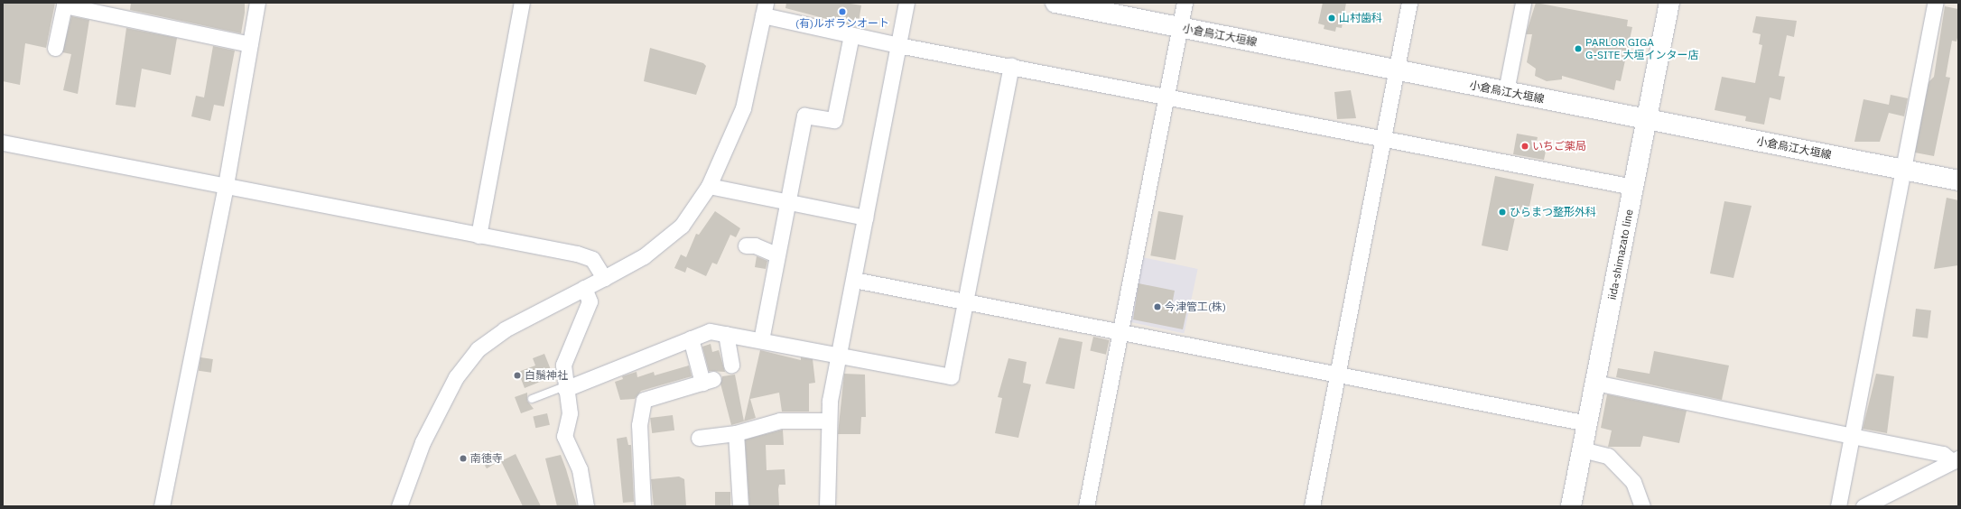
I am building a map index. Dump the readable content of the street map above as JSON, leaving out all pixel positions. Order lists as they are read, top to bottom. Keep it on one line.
{"streets":{"main road":["小倉烏江大垣線","iida-shimazato line"]},"crossings":[["小倉烏江大垣線","iida-shimazato line"]],"places":["(有)ルボランオート","山村歯科","PARLOR GIGA G-SITE 大垣インター店","いちご薬局","ひらまつ整形外科","今津管工(株)","白鬚神社","南徳寺"]}
